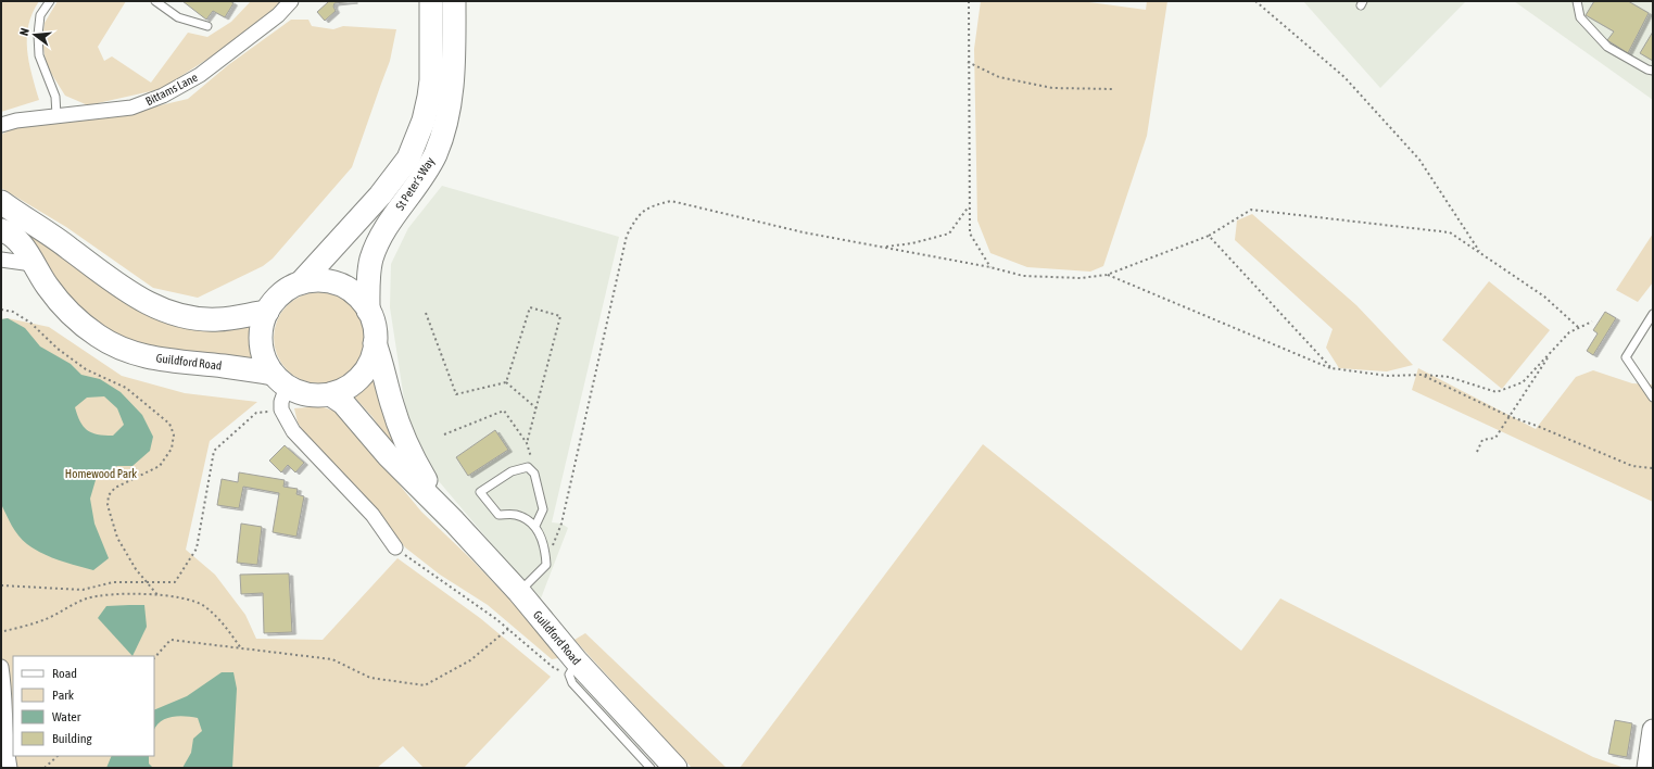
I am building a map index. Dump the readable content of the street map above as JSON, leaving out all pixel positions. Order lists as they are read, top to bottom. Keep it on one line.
{"streets":{"main road":["St Peter's Way","Guildford Road"],"street":["Bittams Lane"]},"crossings":[["St Peter's Way","Guildford Road"]],"parks":["Homewood Park"],"legend":["Road","Park","Water","Building"],"north":"left"}
